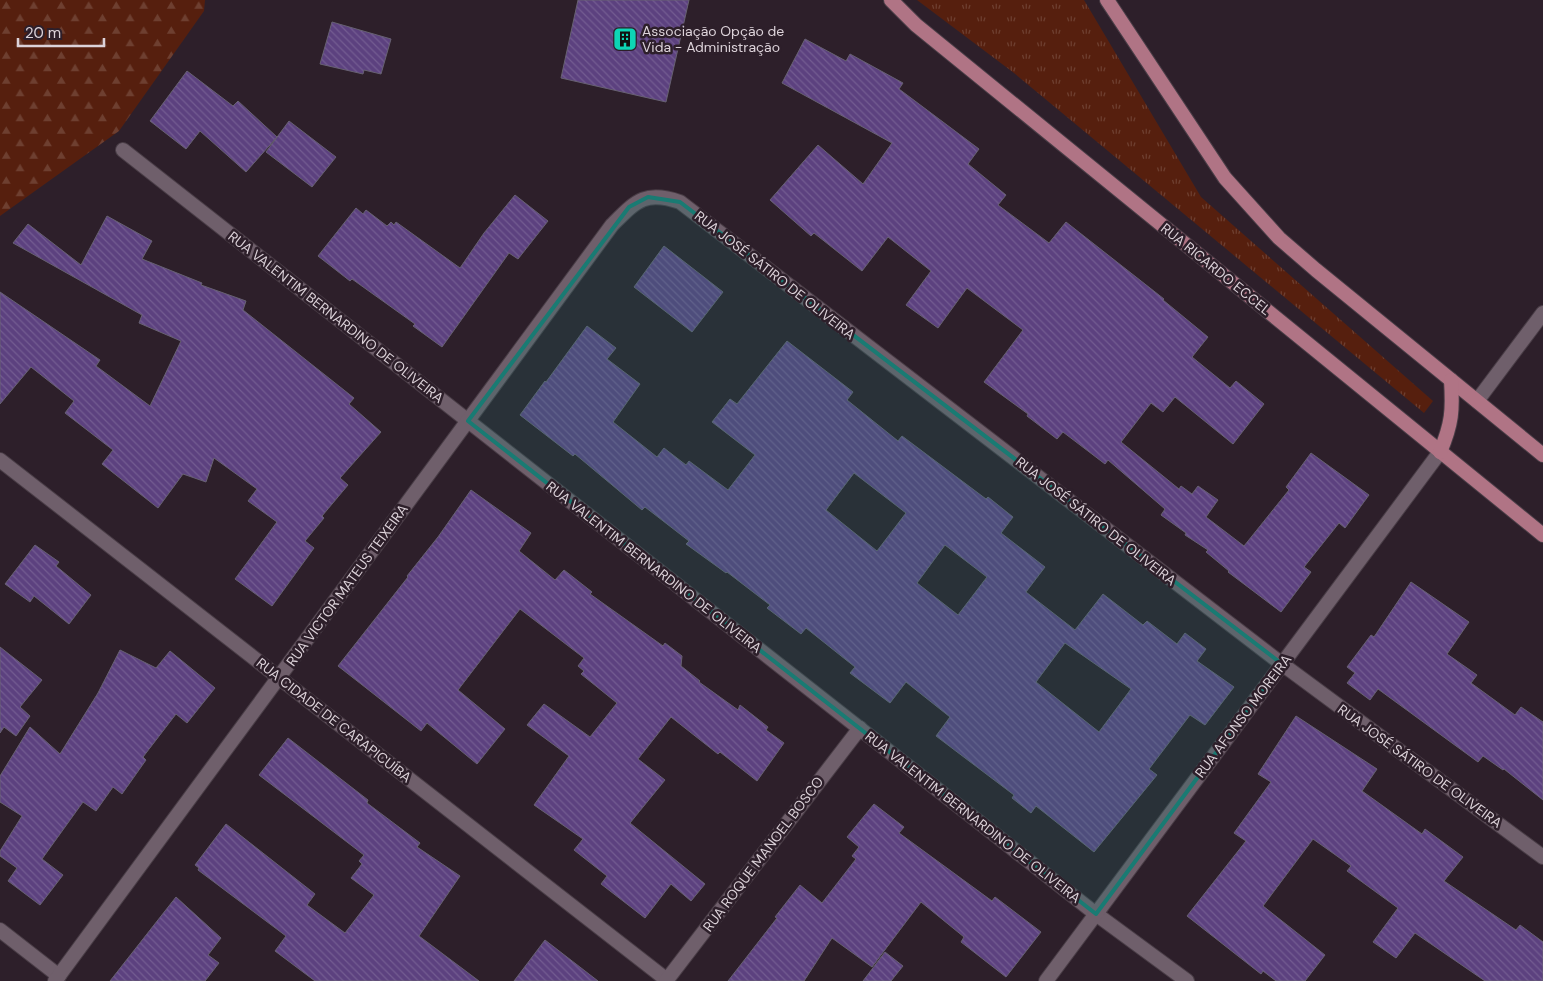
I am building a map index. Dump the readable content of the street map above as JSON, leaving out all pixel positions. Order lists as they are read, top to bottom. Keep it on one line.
{"streets":{"main road":["RUA RICARDO ECCEL"],"street":["RUA JOSÉ SÁTIRO DE OLIVEIRA","RUA VALENTIM BERNARDINO DE OLIVEIRA","RUA VICTOR MATEUS TEIXEIRA","RUA AFONSO MOREIRA","RUA CIDADE DE CARAPICUÍBA","RUA ROQUE MANOEL BOSCO"]},"crossings":[["RUA RICARDO ECCEL","RUA AFONSO MOREIRA"],["RUA JOSÉ SÁTIRO DE OLIVEIRA","RUA VICTOR MATEUS TEIXEIRA"],["RUA JOSÉ SÁTIRO DE OLIVEIRA","RUA AFONSO MOREIRA"],["RUA VALENTIM BERNARDINO DE OLIVEIRA","RUA VICTOR MATEUS TEIXEIRA"],["RUA VALENTIM BERNARDINO DE OLIVEIRA","RUA AFONSO MOREIRA"],["RUA VALENTIM BERNARDINO DE OLIVEIRA","RUA ROQUE MANOEL BOSCO"],["RUA VICTOR MATEUS TEIXEIRA","RUA CIDADE DE CARAPICUÍBA"],["RUA CIDADE DE CARAPICUÍBA","RUA ROQUE MANOEL BOSCO"]],"places":{"building":["Associação Opção de Vida - Administração"]},"scale_bar":"20 m"}
